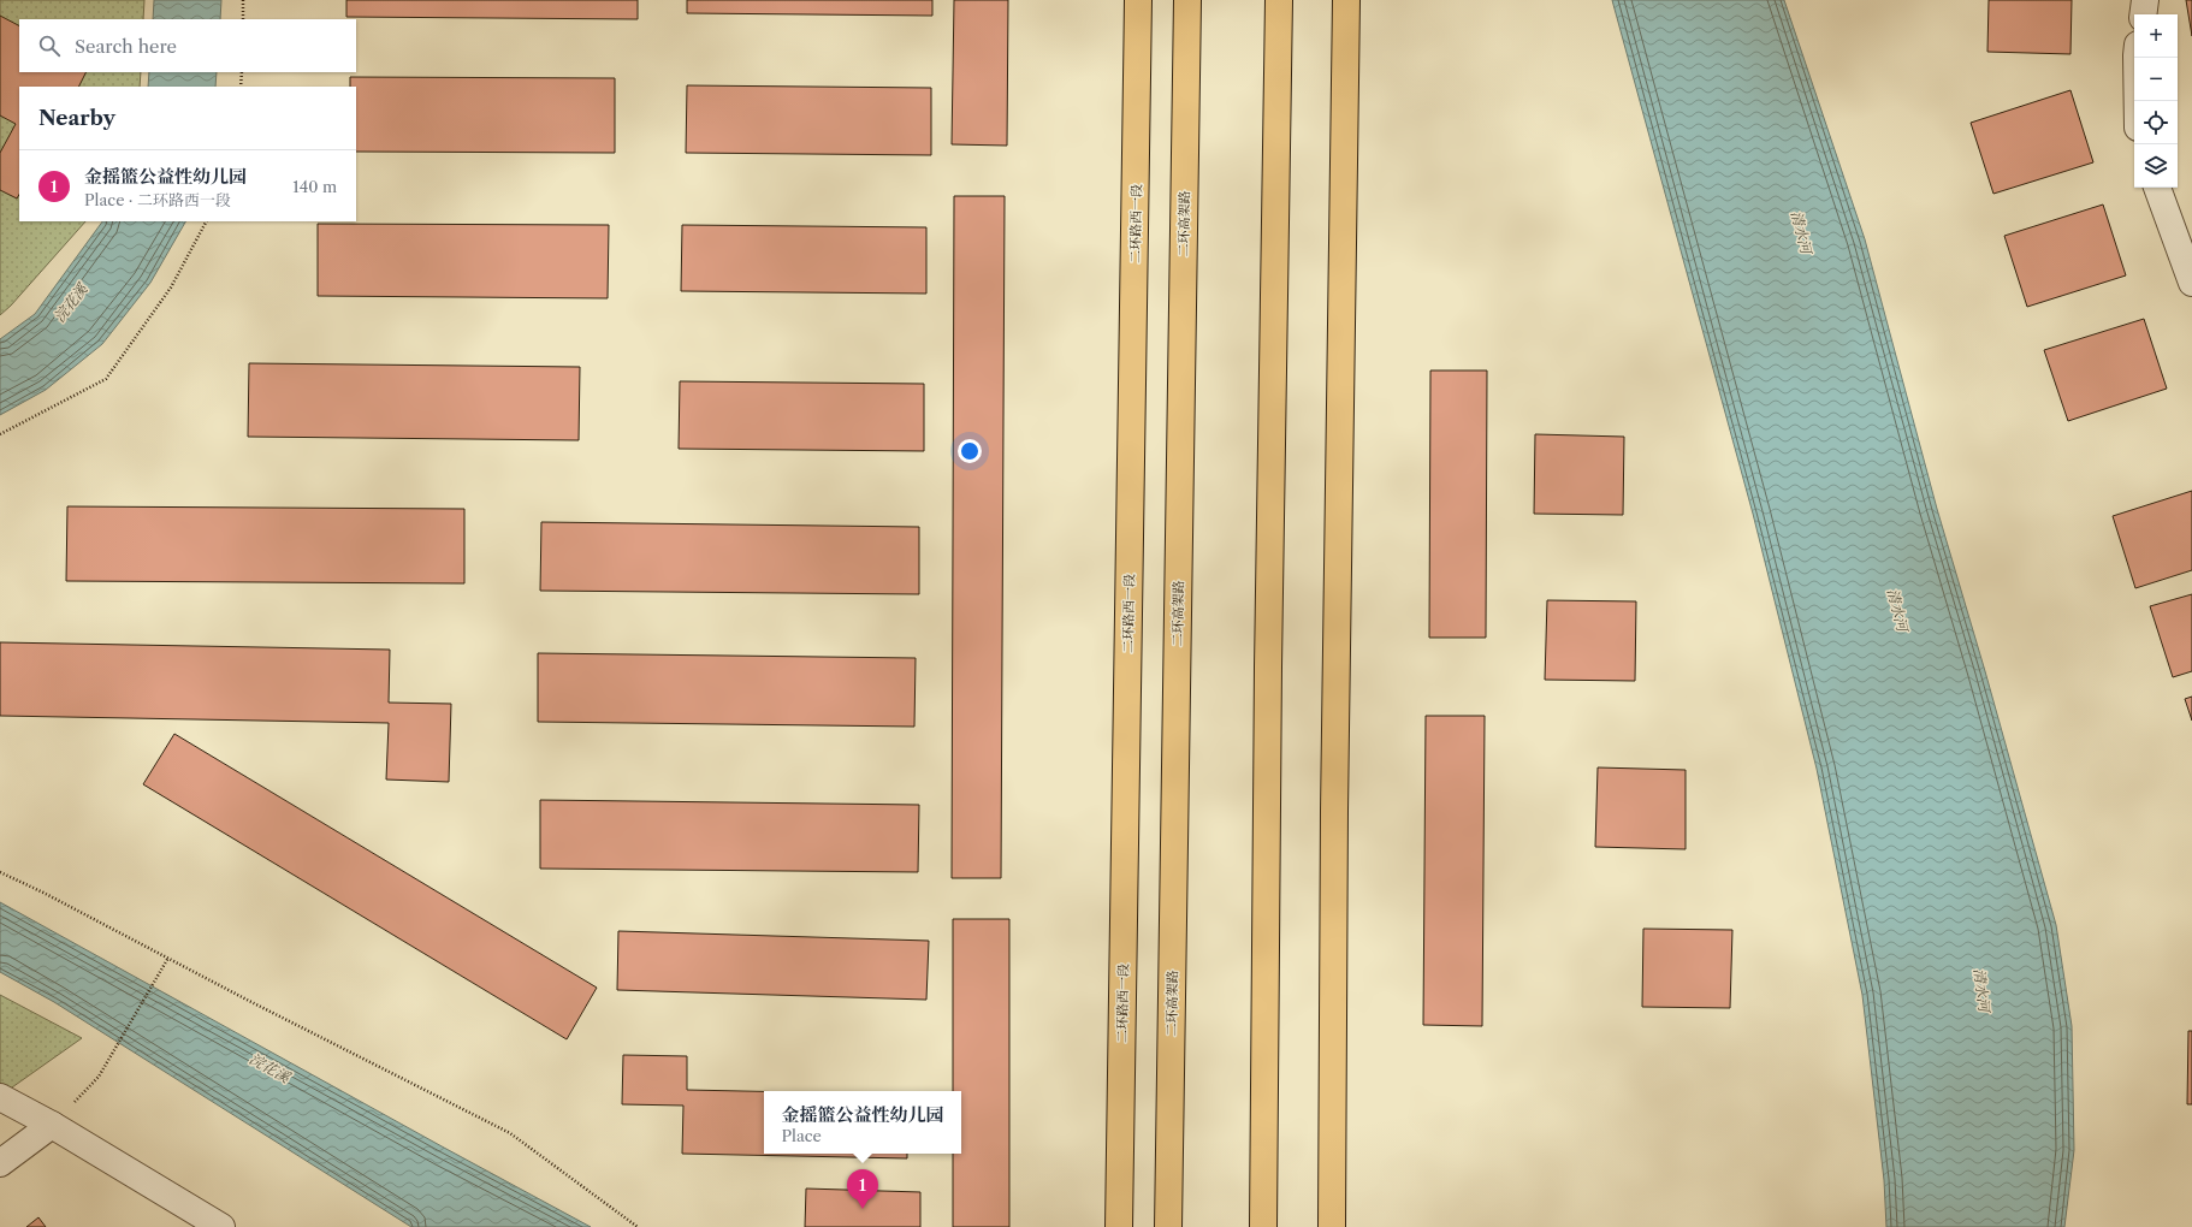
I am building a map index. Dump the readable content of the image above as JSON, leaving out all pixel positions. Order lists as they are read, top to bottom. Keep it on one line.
{"streets":{"main road":["二环路西一段","二环高架路"]},"water":["清水河","浣花溪"],"page":{"map_buttons":["+","−"],"search":"Search here","heading":"Nearby","list":[{"mark":"1","name":"金摇篮公益性幼儿园","note":"Place · 二环路西一段","value":"140 m"}],"popup":["金摇篮公益性幼儿园","Place"],"pins":"1"}}
